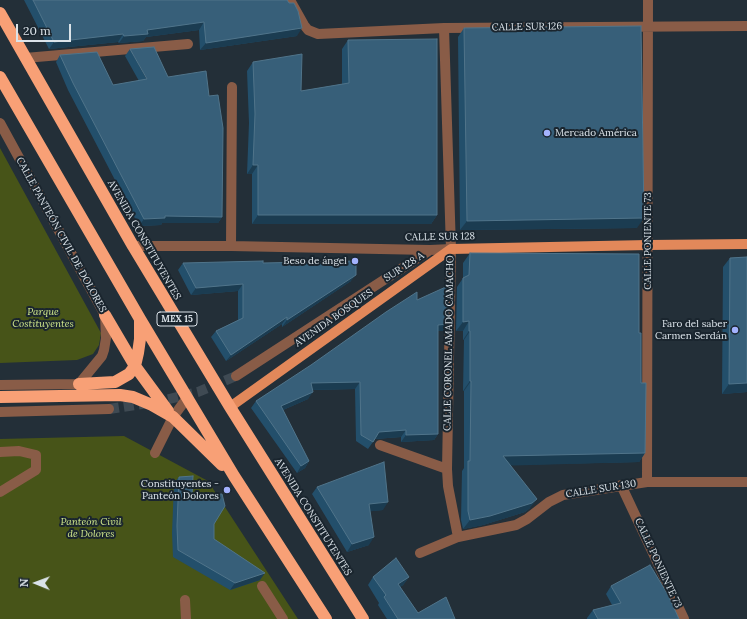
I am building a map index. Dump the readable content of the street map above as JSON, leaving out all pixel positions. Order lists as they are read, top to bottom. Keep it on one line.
{"streets":{"highway":["AVENIDA CONSTITUYENTES","MEX 15"],"main road":["CALLE SUR 128","AVENIDA BOSQUES"],"street":["CALLE SUR 126","CALLE PANTEÓN CIVIL DE DOLORES","CALLE PONIENTE 73","SUR 128 A","CALLE CORONEL AMADO CAMACHO","CALLE SUR 130"]},"crossings":[["CALLE SUR 126","CALLE PONIENTE 73"],["CALLE SUR 126","CALLE CORONEL AMADO CAMACHO"],["CALLE SUR 128","AVENIDA CONSTITUYENTES"],["CALLE SUR 128","CALLE PONIENTE 73"],["CALLE SUR 128","SUR 128 A"],["CALLE SUR 128","AVENIDA BOSQUES"],["CALLE SUR 128","CALLE CORONEL AMADO CAMACHO"],["AVENIDA CONSTITUYENTES","AVENIDA BOSQUES"],["CALLE PONIENTE 73","CALLE SUR 130"],["AVENIDA BOSQUES","CALLE CORONEL AMADO CAMACHO"],["CALLE CORONEL AMADO CAMACHO","CALLE SUR 130"]],"parks":["Parque Costituyentes","Panteón Civil de Dolores"],"places":["Mercado América","Beso de ángel","Faro del saber Carmen Serdán","Constituyentes - Panteón Dolores"],"scale_bar":"20 m","north":"left"}
